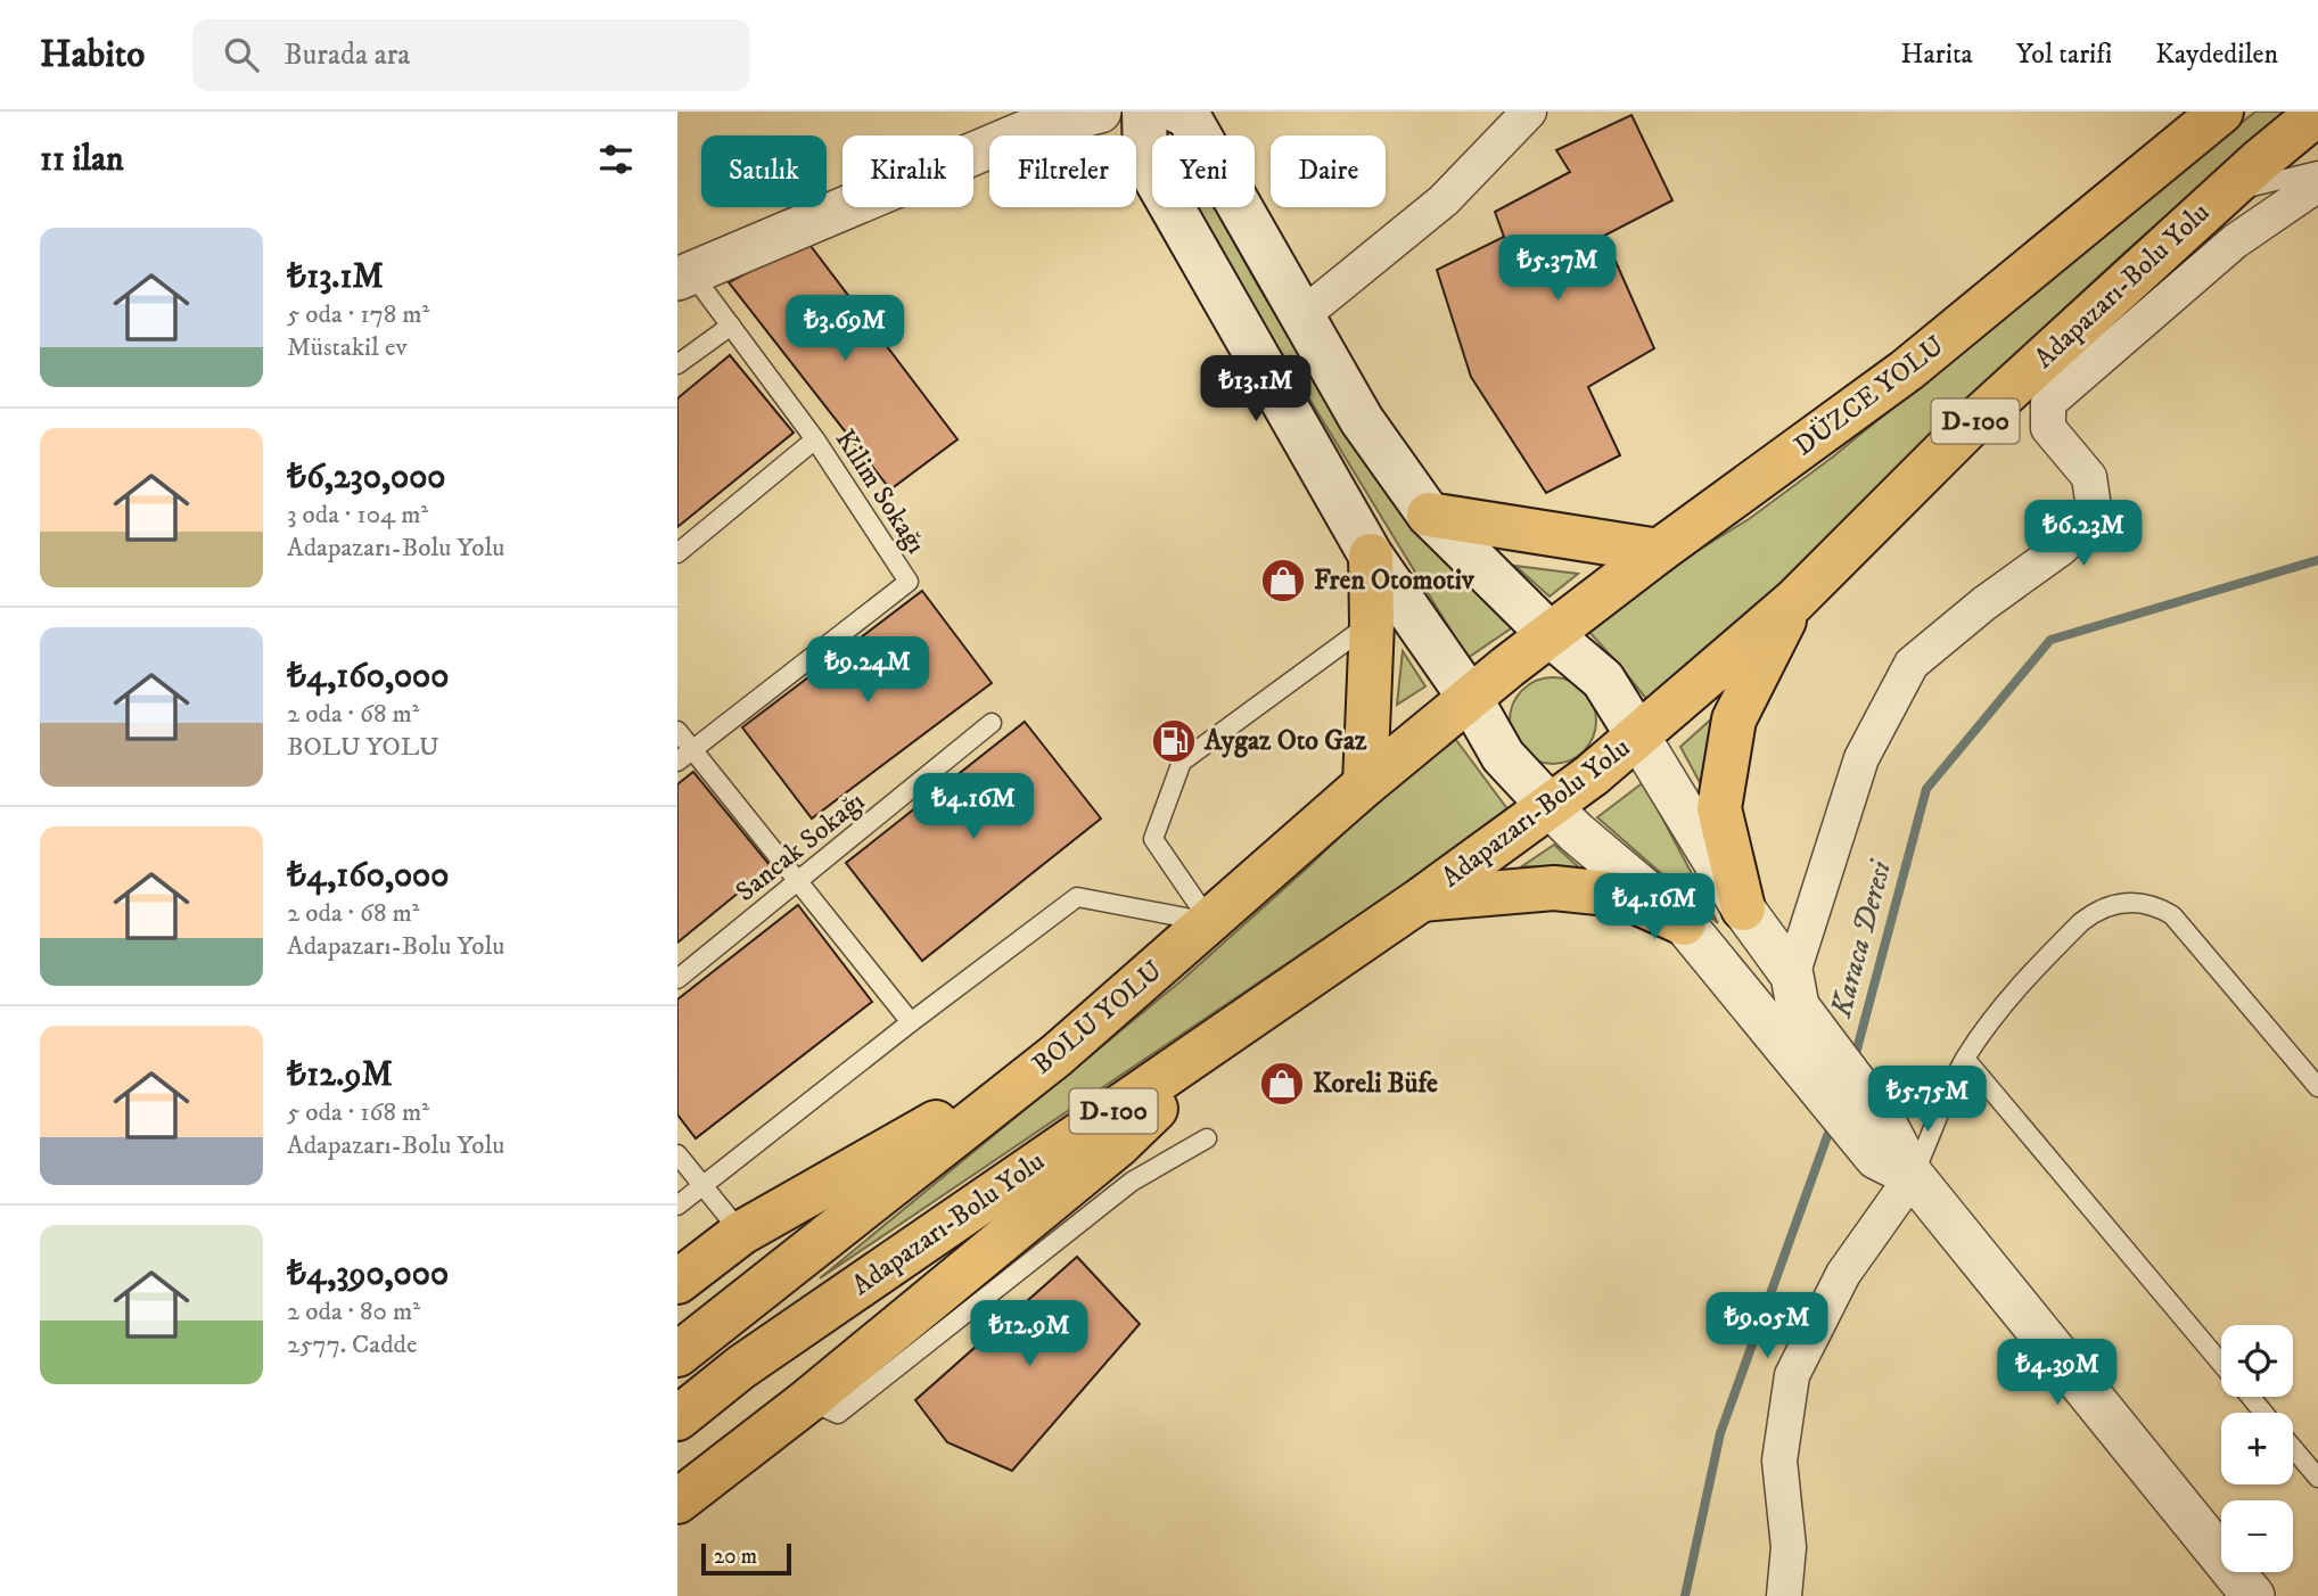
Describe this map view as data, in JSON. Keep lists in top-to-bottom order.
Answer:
{
  "streets": {
    "highway": [
      "Adapazarı-Bolu Yolu",
      "DÜZCE YOLU",
      "D-100",
      "BOLU YOLU"
    ],
    "lane": ["Kilim Sokağı", "Sancak Sokağı"]
  },
  "crossings": [
    ["DÜZCE YOLU", "BOLU YOLU"]
  ],
  "water": ["Karaca Deresi"],
  "places": {
    "shop": ["Fren Otomotiv", "Koreli Büfe"],
    "fuel station": ["Aygaz Oto Gaz"]
  },
  "scale_bar": "20 m",
  "page": {
    "header": "Habito",
    "search": "Burada ara",
    "nav": ["Harita", "Yol tarifi", "Kaydedilen"],
    "heading": "11 ilan",
    "chip": [
      "Satılık",
      "Kiralık",
      "Filtreler",
      "Yeni",
      "Daire"
    ],
    "list": [
      {
        "name": "₺13.1M",
        "note": "5 oda · 178 m² · Müstakil ev"
      },
      {
        "name": "₺6,230,000",
        "note": "3 oda · 104 m² · Adapazarı-Bolu Yolu"
      },
      {
        "name": "₺4,160,000",
        "note": "2 oda · 68 m² · BOLU YOLU"
      },
      {
        "name": "₺4,160,000",
        "note": "2 oda · 68 m² · Adapazarı-Bolu Yolu"
      },
      {
        "name": "₺12.9M",
        "note": "5 oda · 168 m² · Adapazarı-Bolu Yolu"
      },
      {
        "name": "₺4,390,000",
        "note": "2 oda · 80 m² · 2577. Cadde"
      }
    ],
    "price": [
      "₺5.37M",
      "₺3.69M",
      "₺13.1M",
      "₺6.23M",
      "₺9.24M",
      "₺4.16M",
      "₺4.16M",
      "₺5.75M",
      "₺9.05M",
      "₺12.9M",
      "₺4.39M"
    ],
    "map_buttons": ["+", "−"],
    "scale": "20 m"
  }
}
